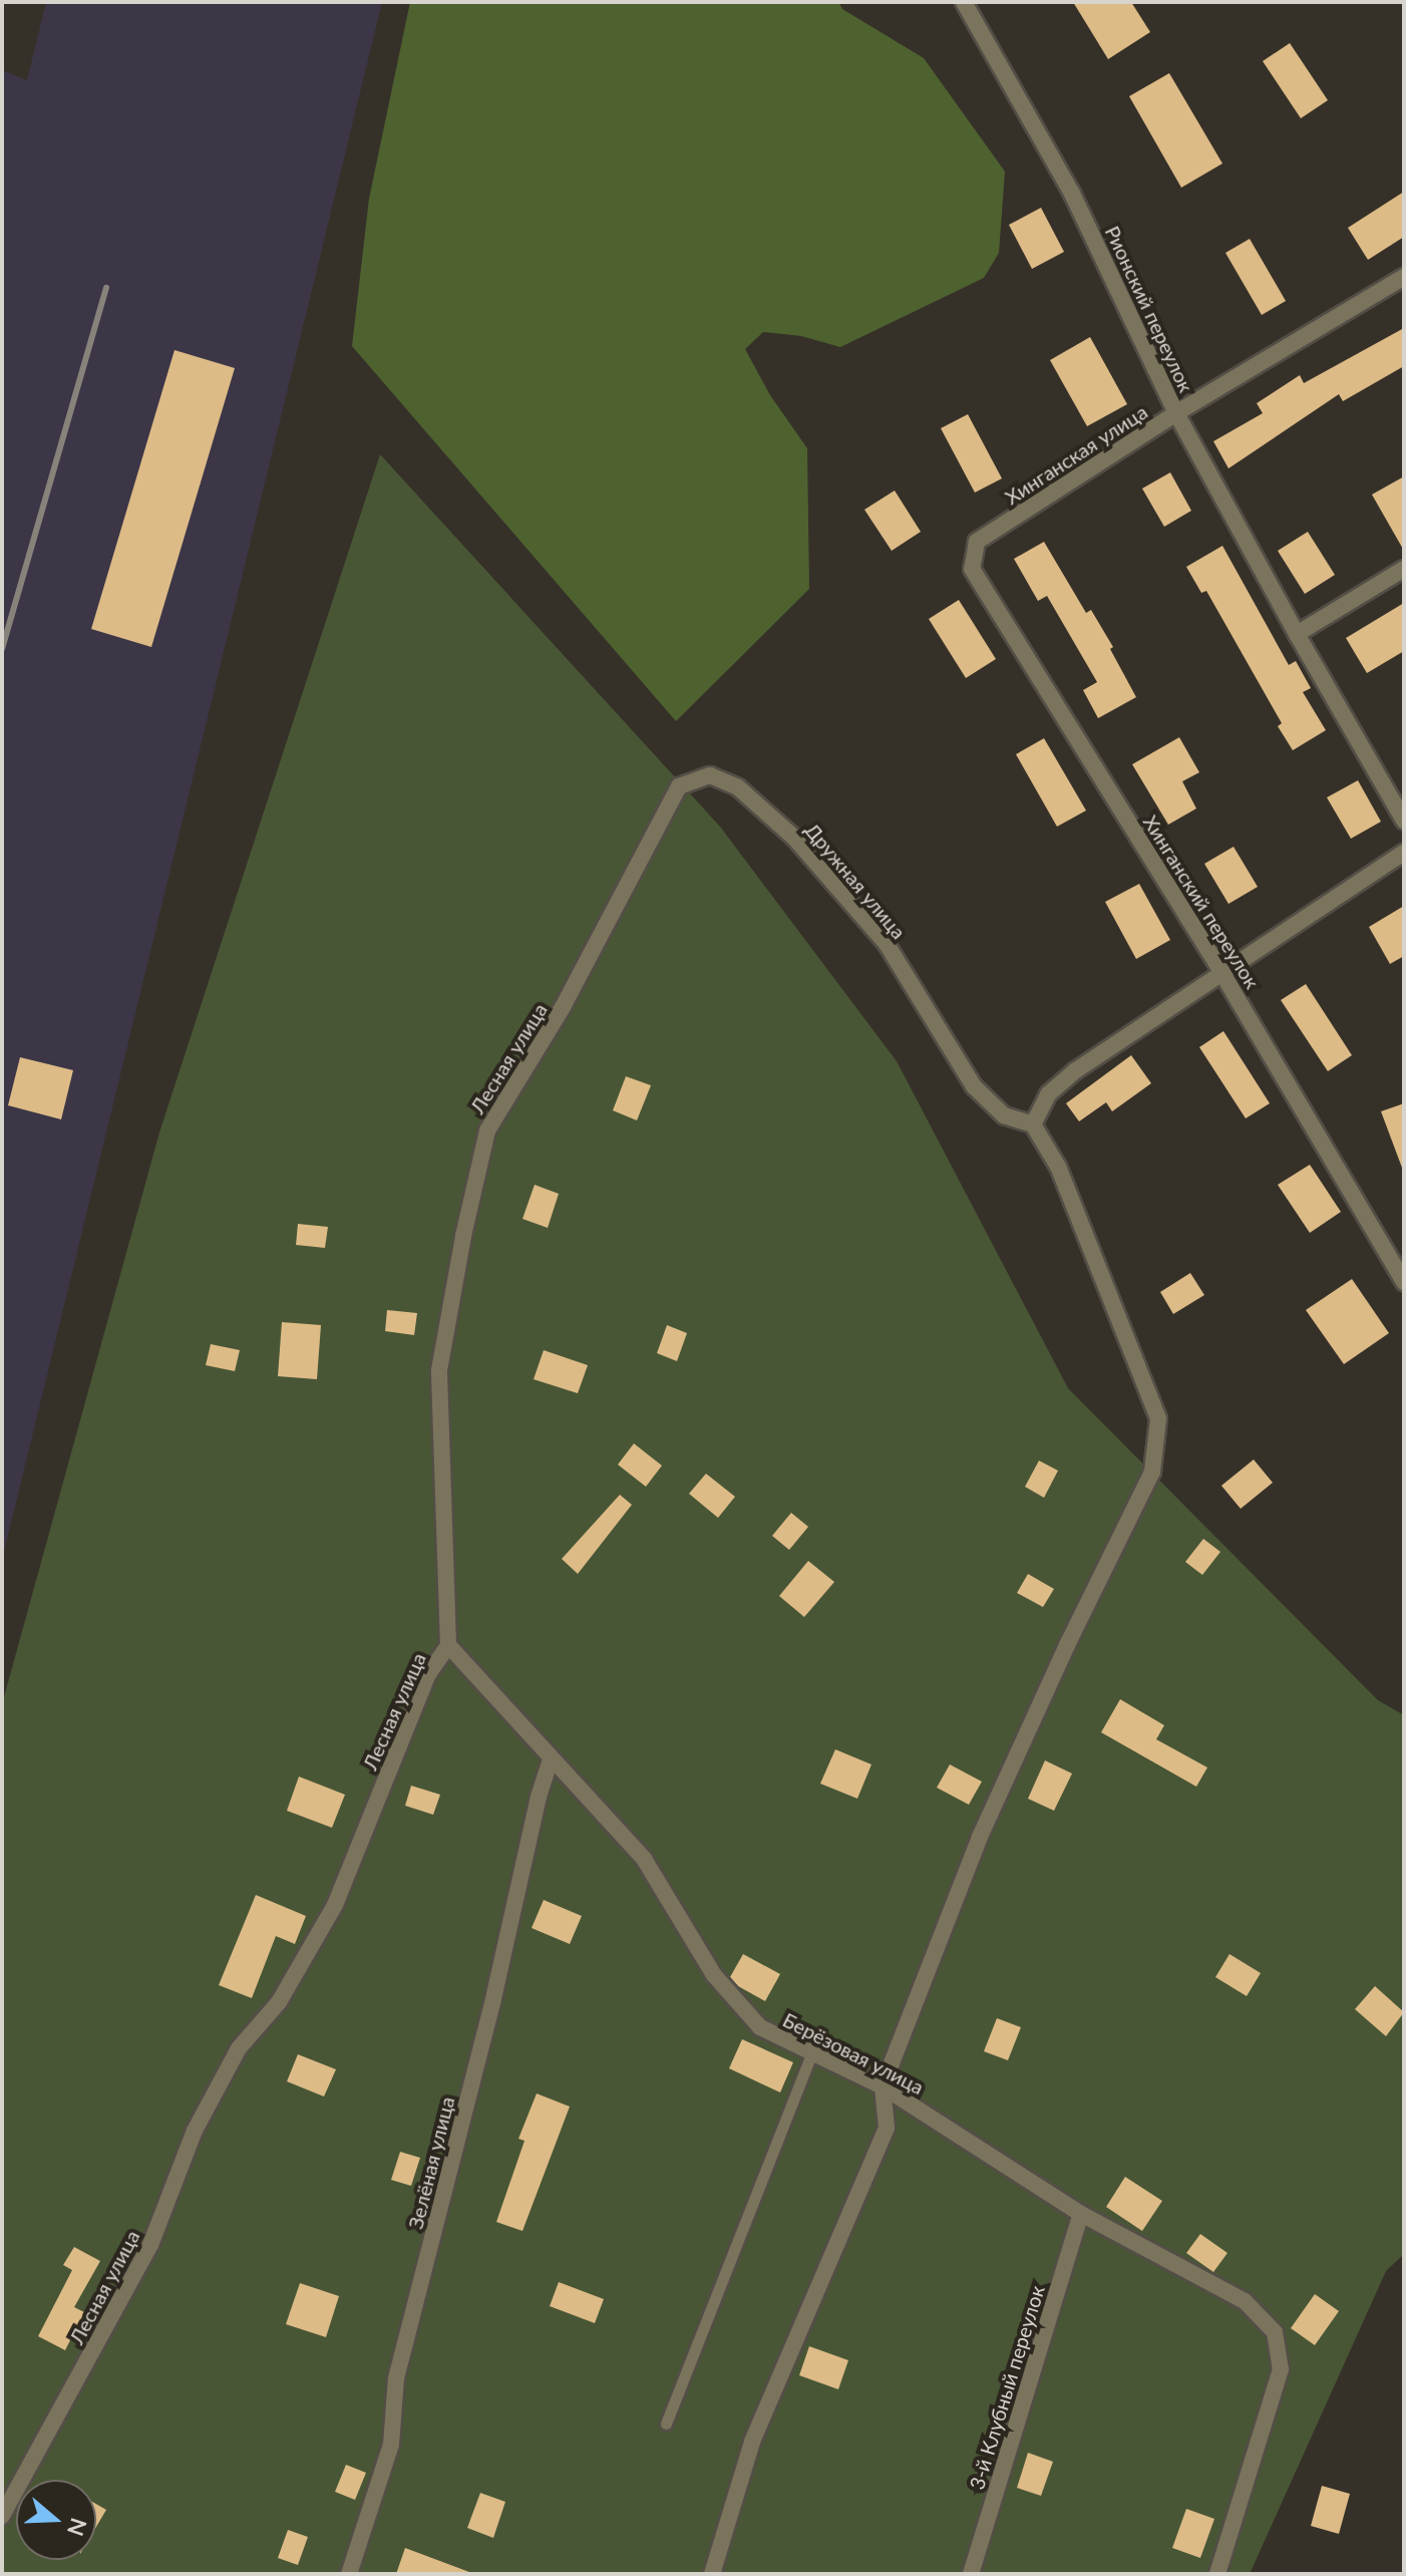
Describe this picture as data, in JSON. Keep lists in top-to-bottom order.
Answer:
{
  "streets": {
    "street": [
      "Рионский переулок",
      "Хинганская улица",
      "Дружная улица",
      "Хинганский переулок",
      "Лесная улица",
      "Берёзовая улица",
      "Зелёная улица",
      "3-й Клубный переулок"
    ]
  },
  "crossings": [
    ["Рионский переулок", "Хинганская улица"],
    ["Хинганская улица", "Хинганский переулок"],
    ["Дружная улица", "Лесная улица"],
    ["Лесная улица", "Берёзовая улица"],
    ["Берёзовая улица", "Зелёная улица"],
    ["Берёзовая улица", "3-й Клубный переулок"]
  ],
  "north": "right"
}
